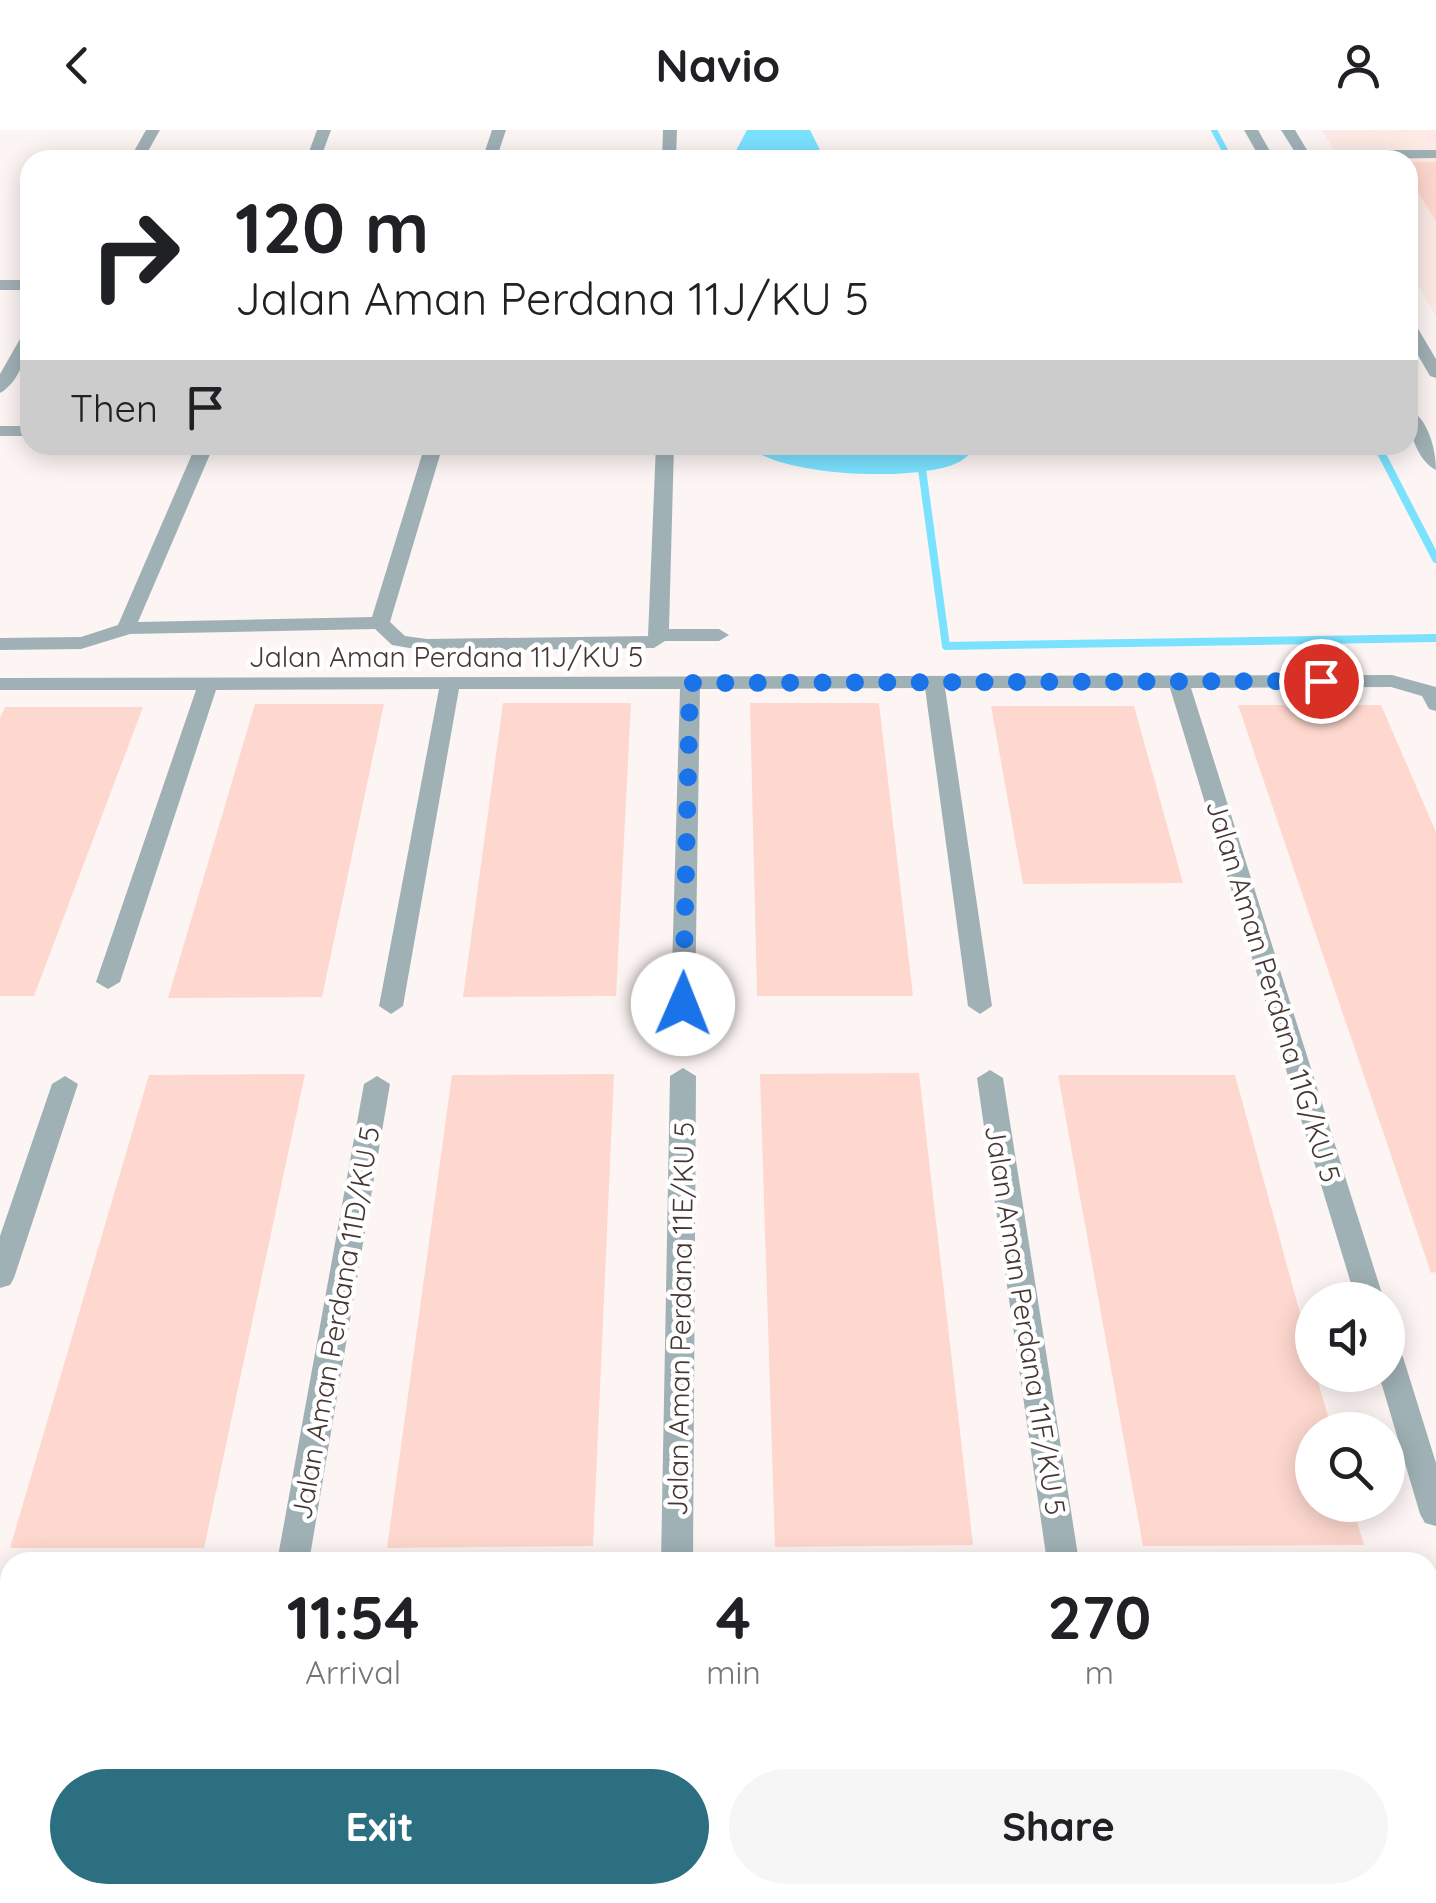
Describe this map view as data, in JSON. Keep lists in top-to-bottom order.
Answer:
{
  "streets": {
    "street": [
      "Jalan Aman Perdana 11J/KU 5",
      "Jalan Aman Perdana 11G/KU 5",
      "Jalan Aman Perdana 11E/KU 5",
      "Jalan Aman Perdana 11F/KU 5",
      "Jalan Aman Perdana 11D/KU 5"
    ]
  },
  "crossings": [
    ["Jalan Aman Perdana 11J/KU 5", "Jalan Aman Perdana 11G/KU 5"]
  ],
  "page": {
    "header": "Navio",
    "turn": ["120 m", "Jalan Aman Perdana 11J/KU 5"],
    "then": "Then",
    "eta": [
      "11:54",
      "Arrival",
      "4",
      "min",
      "270",
      "m"
    ],
    "buttons": ["Exit", "Share"]
  }
}
